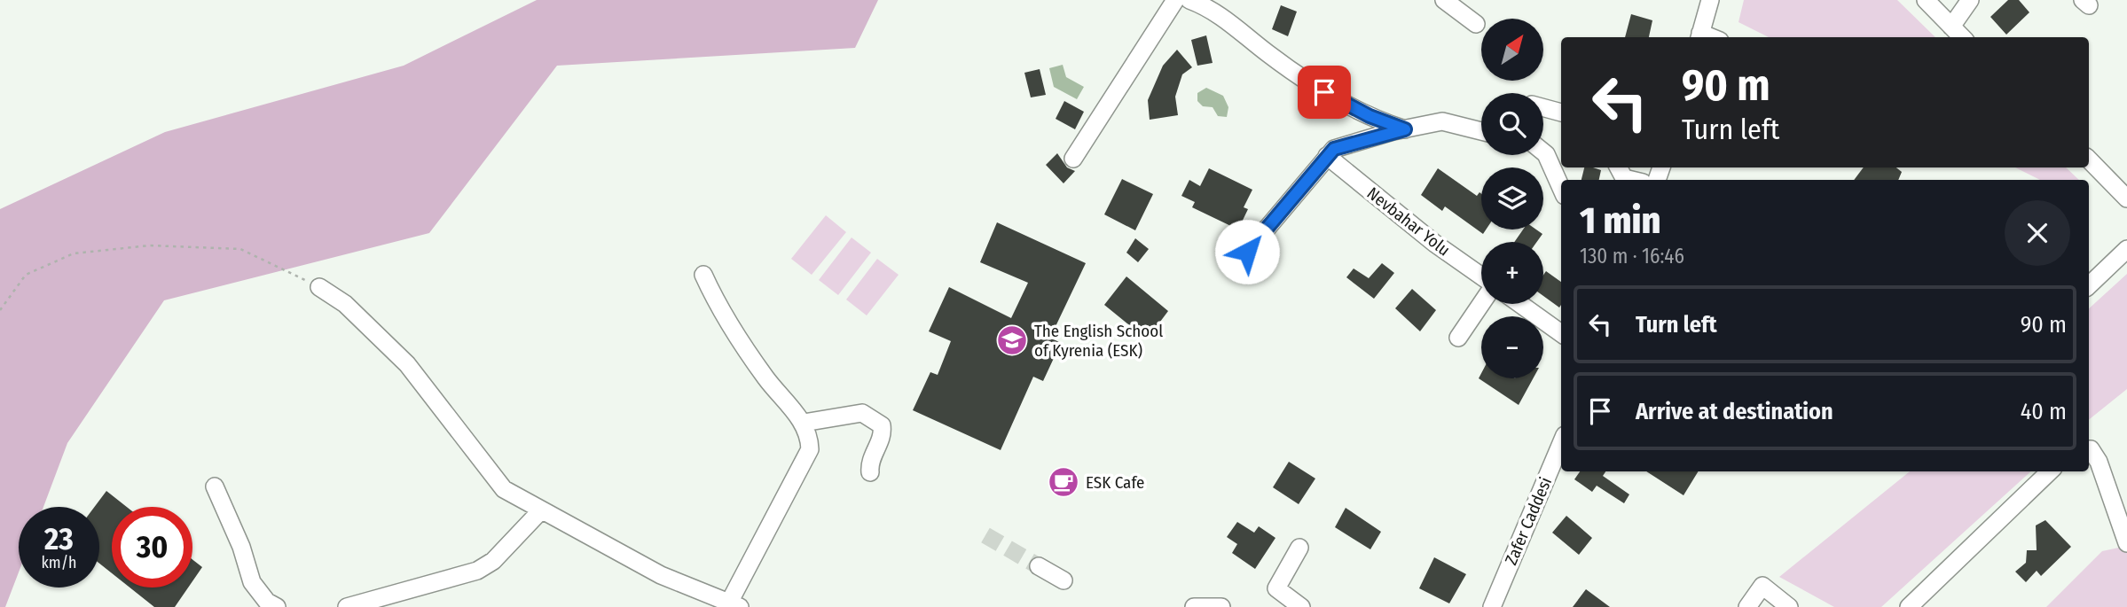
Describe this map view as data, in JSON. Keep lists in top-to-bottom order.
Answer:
{
  "streets": {
    "street": ["Nevbahar Yolu", "Zafer Caddesi"]
  },
  "places": {
    "school or university": ["The English School of Kyrenia (ESK)"],
    "cafe": ["ESK Cafe"]
  },
  "north": "top right",
  "page": {
    "map_buttons": ["+", "−"],
    "turn": ["90 m", "Turn left"],
    "heading": ["1 min", "130 m · 16:46"],
    "list": [
      {
        "name": "Turn left",
        "value": "90 m"
      },
      {
        "name": "Arrive at destination",
        "value": "40 m"
      }
    ],
    "speed": "23 km/h",
    "limit": "30"
  }
}
